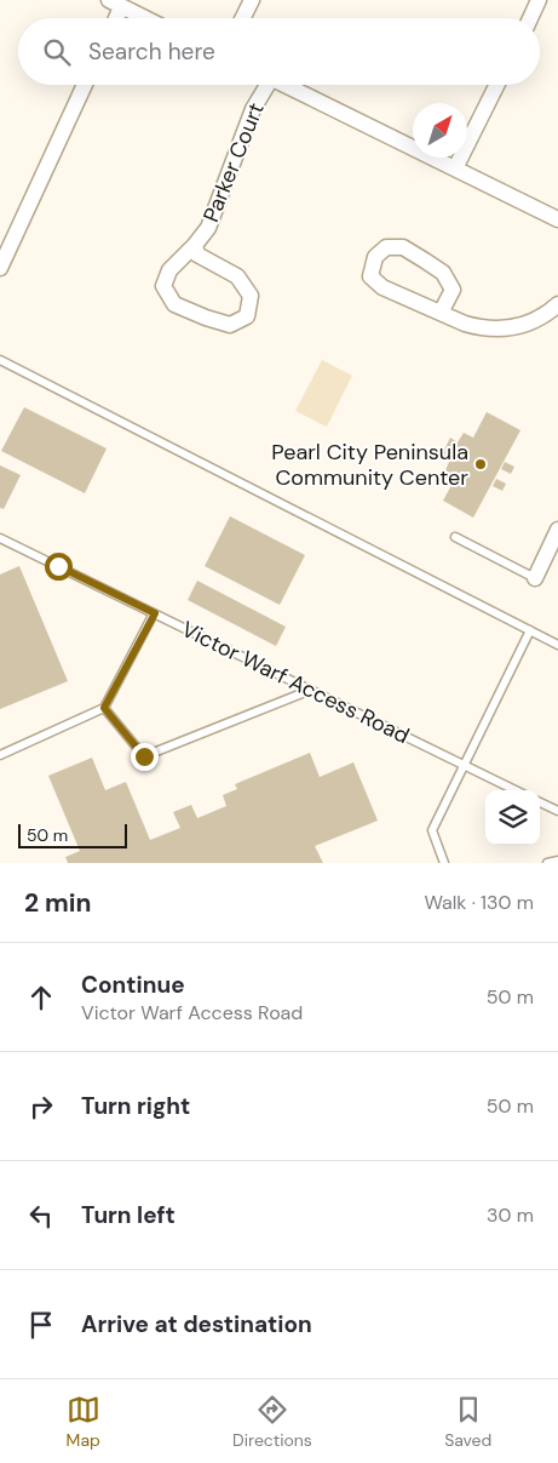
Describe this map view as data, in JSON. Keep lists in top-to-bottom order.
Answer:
{
  "streets": {
    "street": ["Parker Court"],
    "lane": ["Victor Warf Access Road"]
  },
  "places": ["Pearl City Peninsula Community Center"],
  "scale_bar": "50 m",
  "north": "top right",
  "page": {
    "search": "Search here",
    "scale": "50 m",
    "heading": ["2 min", "Walk · 130 m"],
    "list": [
      ["Continue", "Victor Warf Access Road", "50 m"],
      ["Turn right", "50 m"],
      ["Turn left", "30 m"],
      "Arrive at destination"
    ],
    "nav": ["Map", "Directions", "Saved"]
  }
}
